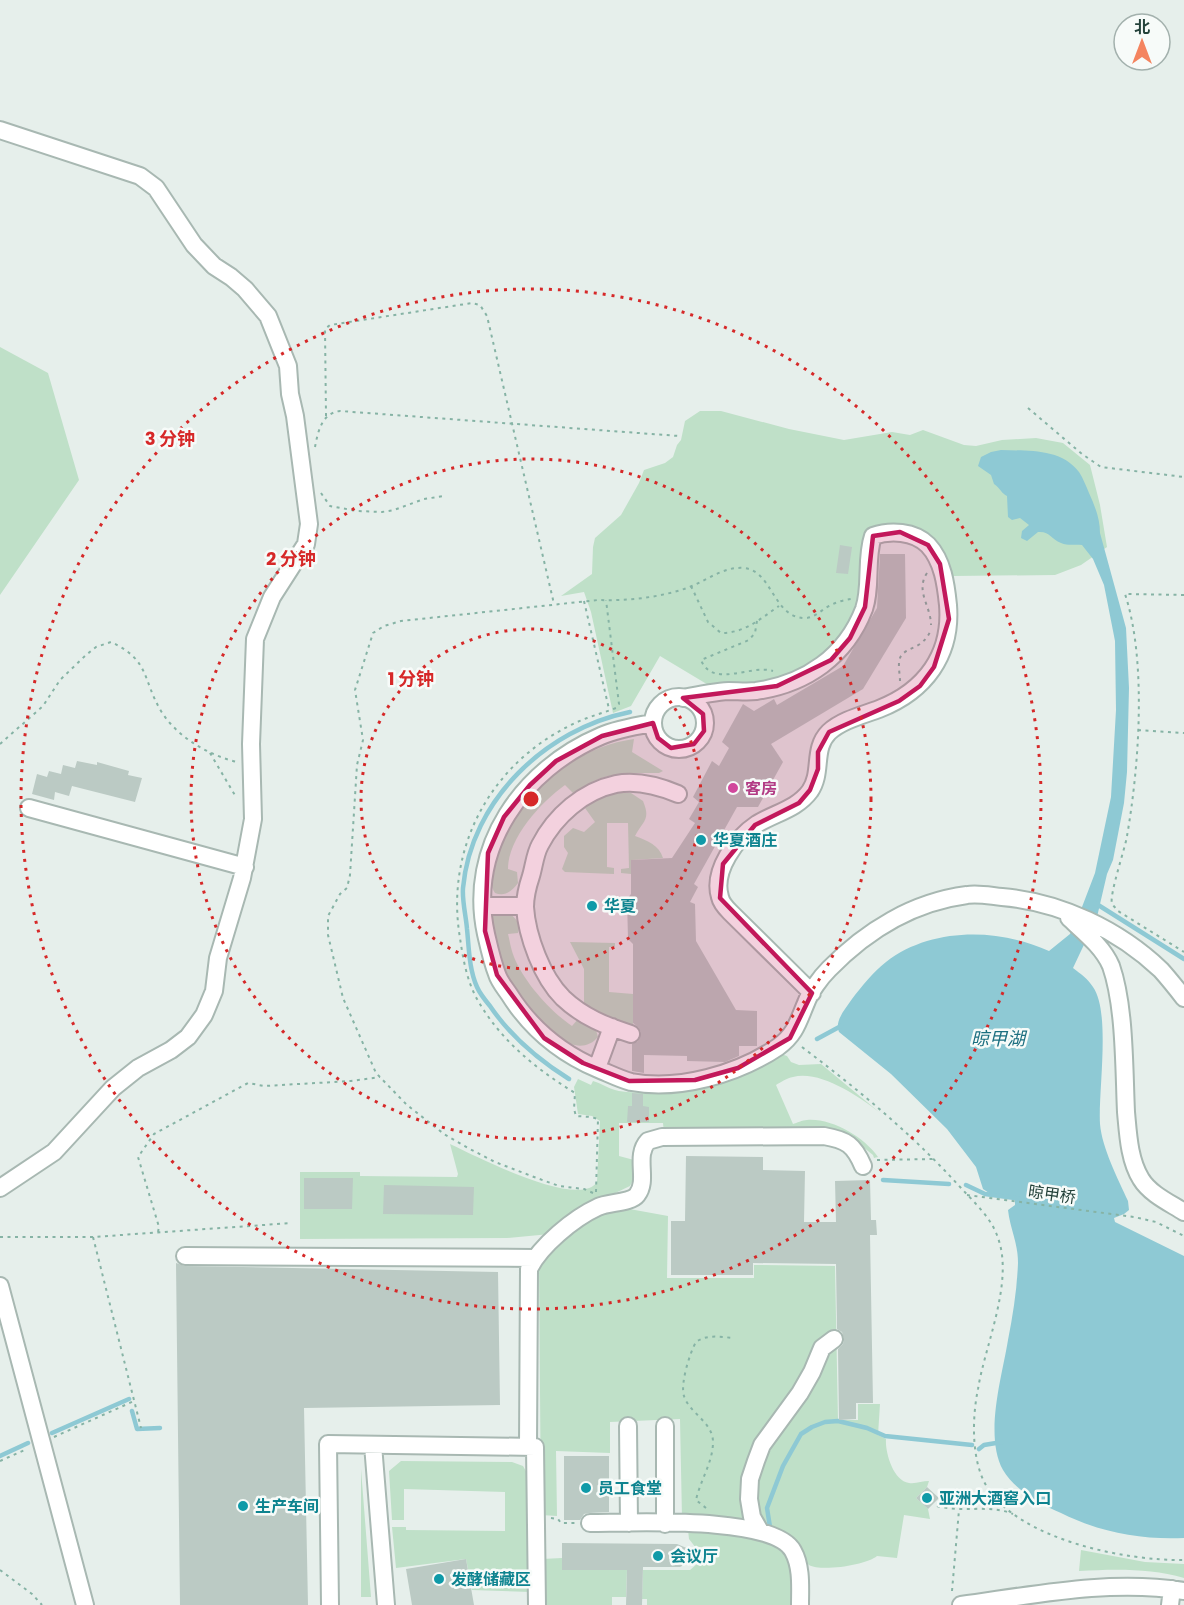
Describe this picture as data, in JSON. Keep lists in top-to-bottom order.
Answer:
{
  "streets": {
    "path": ["晾甲桥"]
  },
  "water": ["晾甲湖"],
  "places": [
    "客房",
    "华夏酒庄",
    "华夏",
    "员工食堂",
    "亚洲大酒窖入口",
    "生产车间",
    "会议厅",
    "发酵储藏区"
  ],
  "north": "top",
  "rings": ["3 分钟", "2 分钟", "1 分钟"]
}
